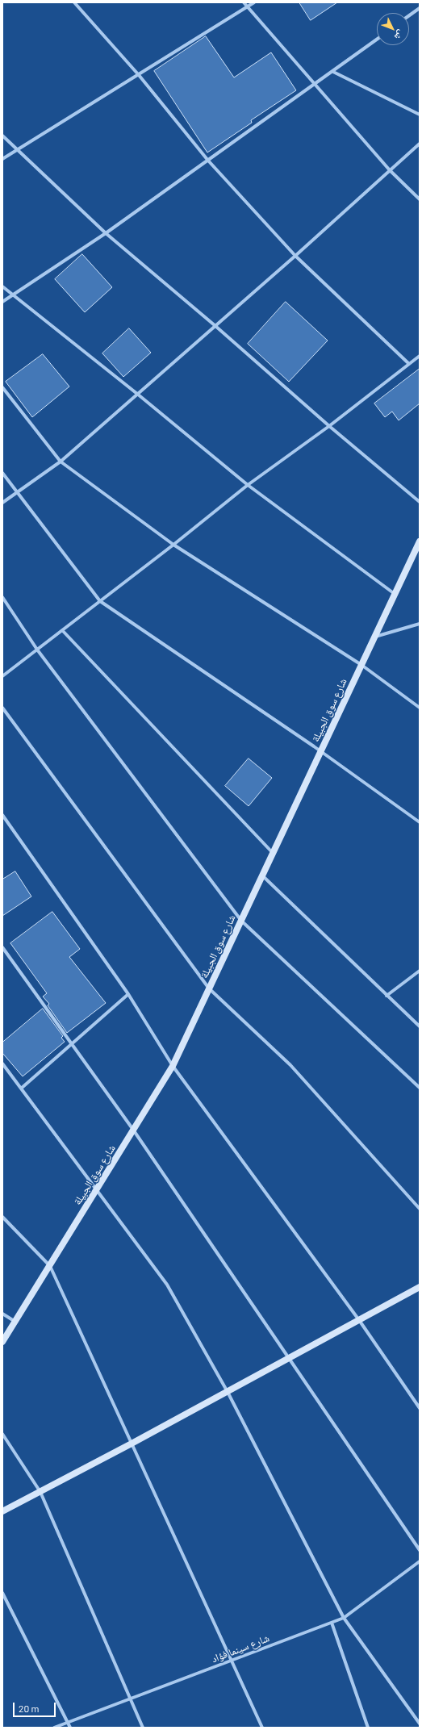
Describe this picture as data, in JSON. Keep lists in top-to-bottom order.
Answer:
{
  "streets": {
    "street": ["شارع سوق الجبيلة", "شارع سينما فؤاد"]
  },
  "scale_bar": "20 m",
  "north": "bottom right"
}
